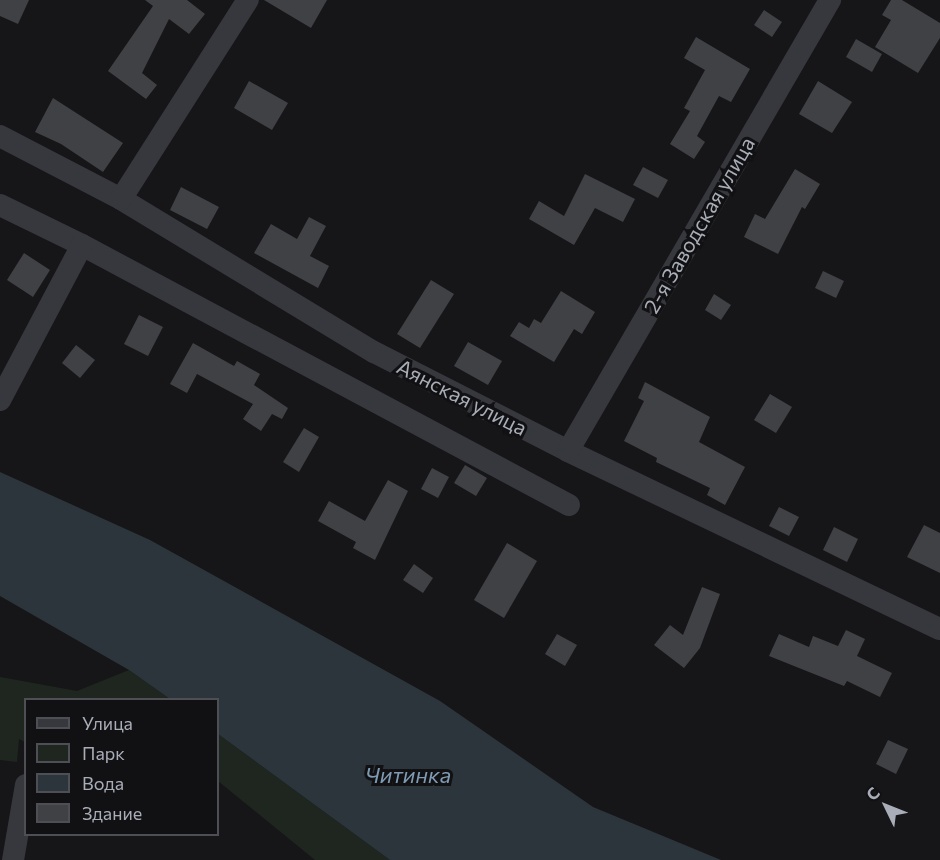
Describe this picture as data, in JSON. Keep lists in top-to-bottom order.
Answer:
{
  "streets": {
    "street": ["2-я Заводская улица", "Аянская улица"]
  },
  "crossings": [
    ["2-я Заводская улица", "Аянская улица"]
  ],
  "water": ["Читинка"],
  "legend": [
    "Улица",
    "Парк",
    "Вода",
    "Здание"
  ],
  "north": "top left"
}
